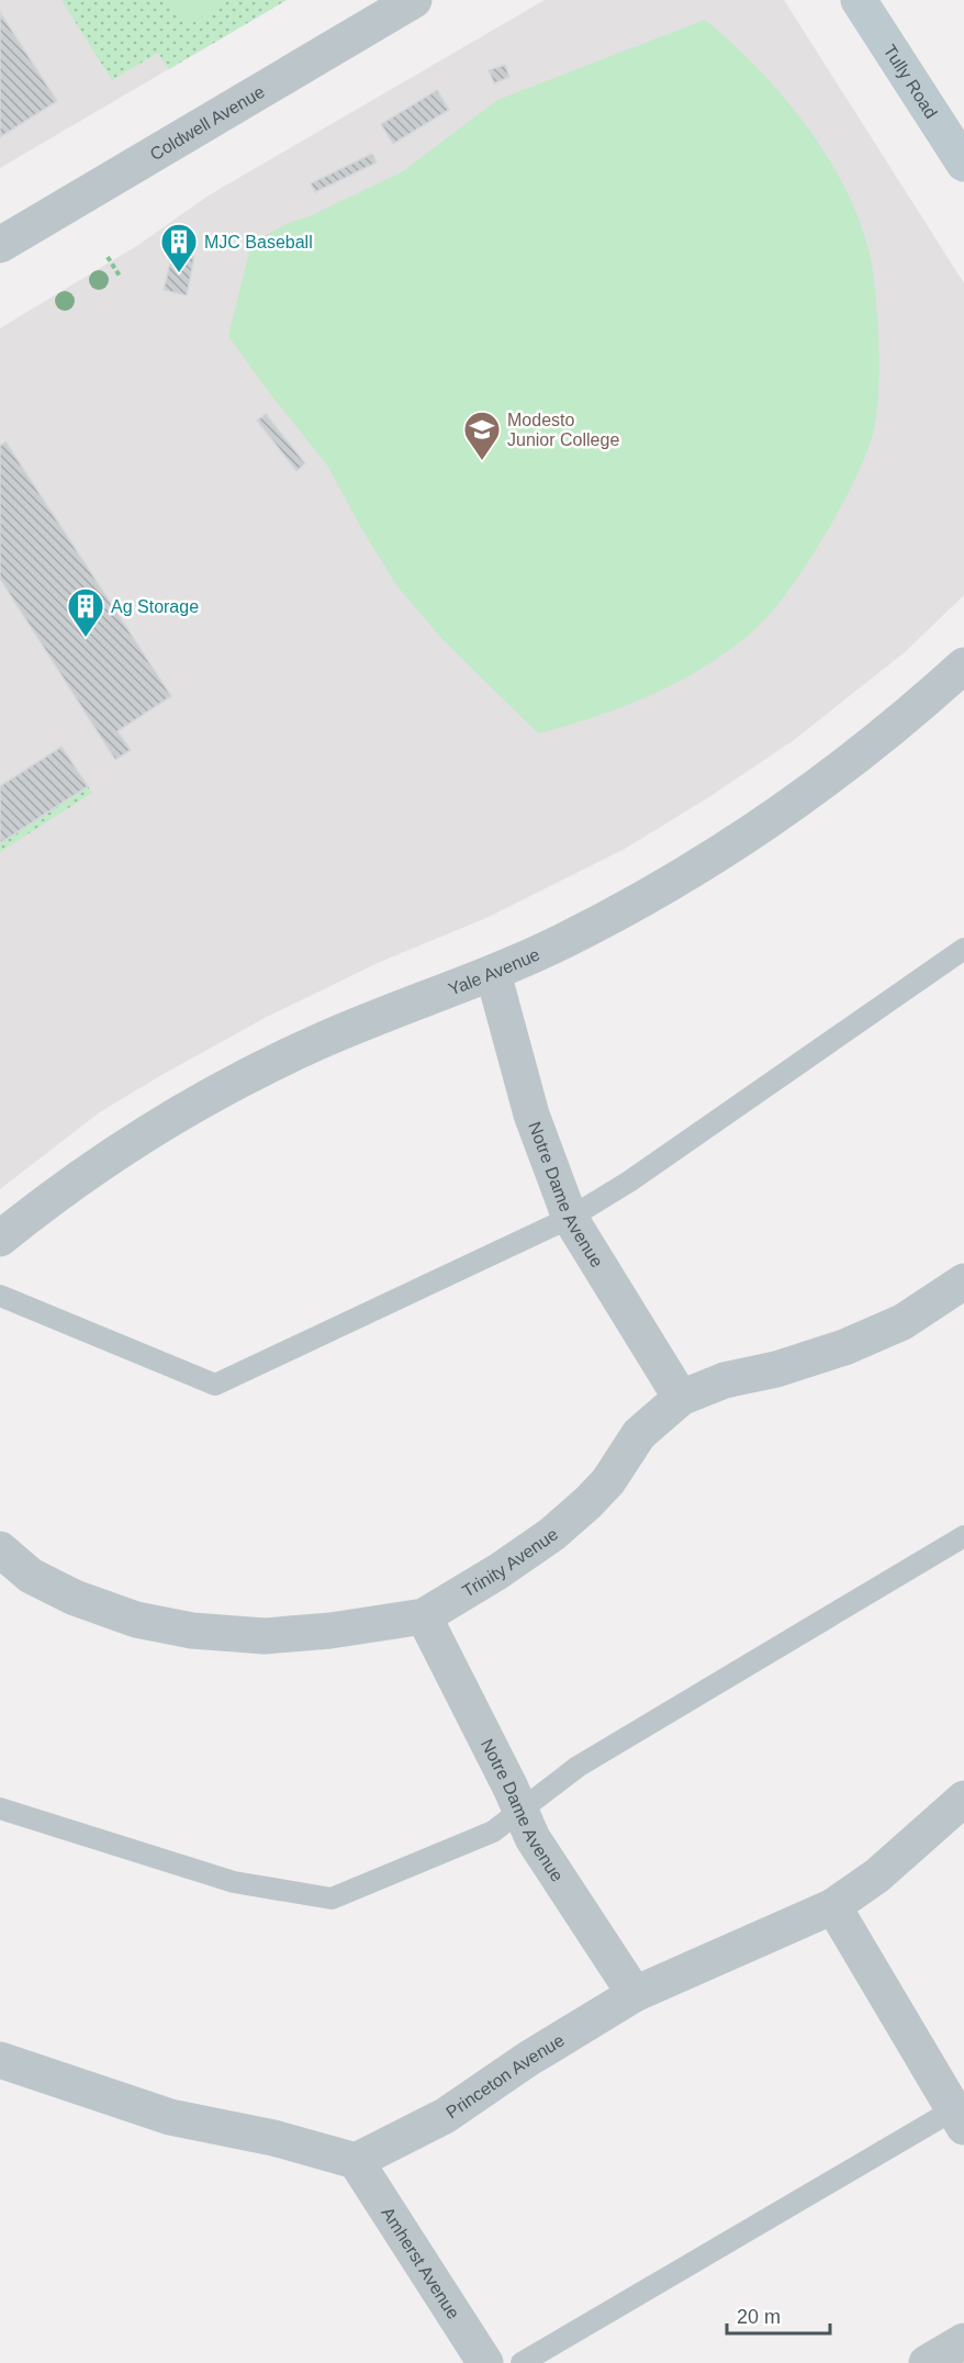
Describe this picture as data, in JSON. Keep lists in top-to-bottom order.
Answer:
{
  "streets": {
    "main road": ["Tully Road"],
    "street": [
      "Coldwell Avenue",
      "Yale Avenue",
      "Notre Dame Avenue",
      "Trinity Avenue",
      "Princeton Avenue",
      "Amherst Avenue"
    ]
  },
  "crossings": [
    ["Yale Avenue", "Notre Dame Avenue"],
    ["Notre Dame Avenue", "Trinity Avenue"],
    ["Notre Dame Avenue", "Princeton Avenue"],
    ["Princeton Avenue", "Amherst Avenue"]
  ],
  "places": {
    "building": ["MJC Baseball", "Ag Storage"],
    "school or university": ["Modesto Junior College"]
  },
  "scale_bar": "20 m"
}
